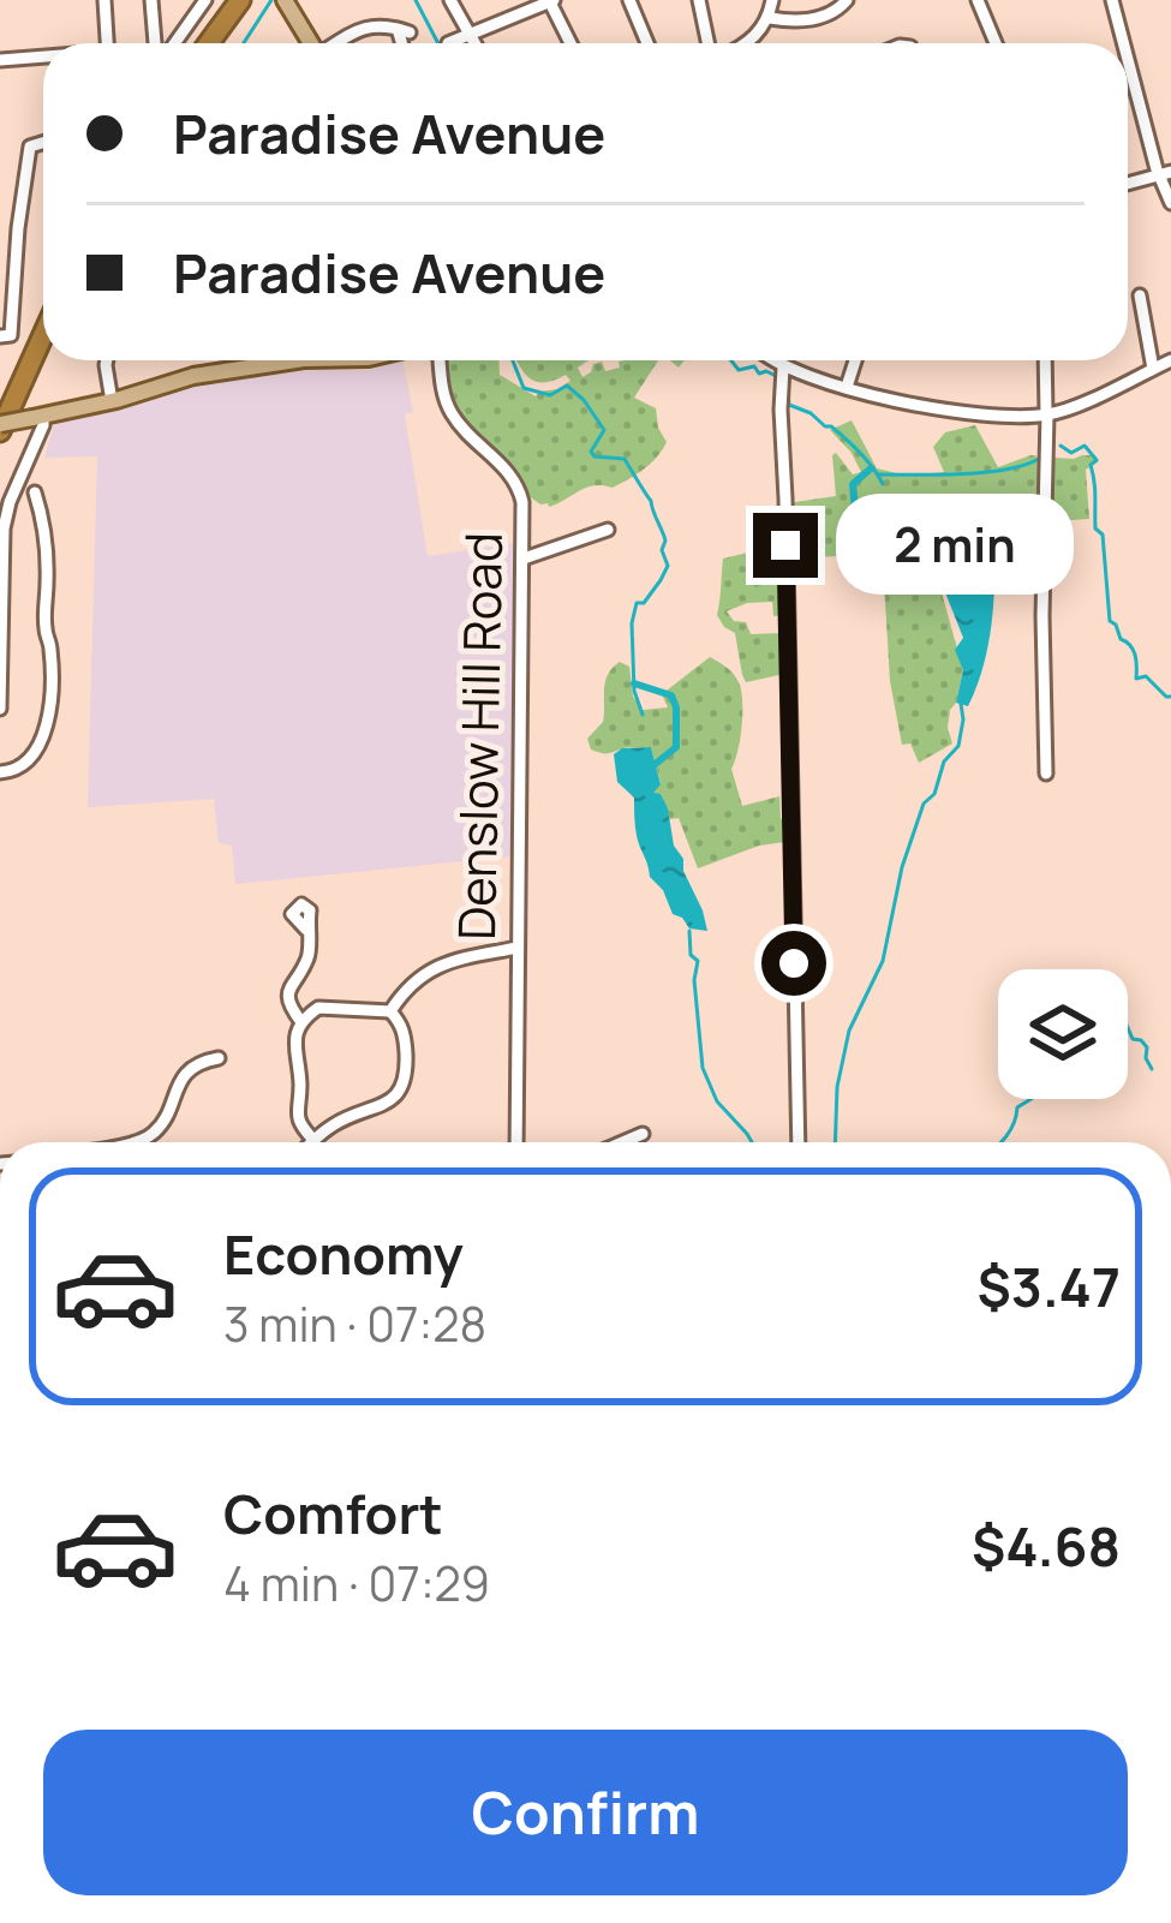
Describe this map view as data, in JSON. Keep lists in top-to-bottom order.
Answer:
{
  "streets": {
    "street": ["Denslow Hill Road"]
  },
  "page": {
    "banner": ["Paradise Avenue", "Paradise Avenue"],
    "bubble": "2 min",
    "list": [
      {
        "name": "Economy",
        "note": "3 min · 07:28",
        "value": "$3.47"
      },
      {
        "name": "Comfort",
        "note": "4 min · 07:29",
        "value": "$4.68"
      }
    ],
    "buttons": "Confirm"
  }
}
